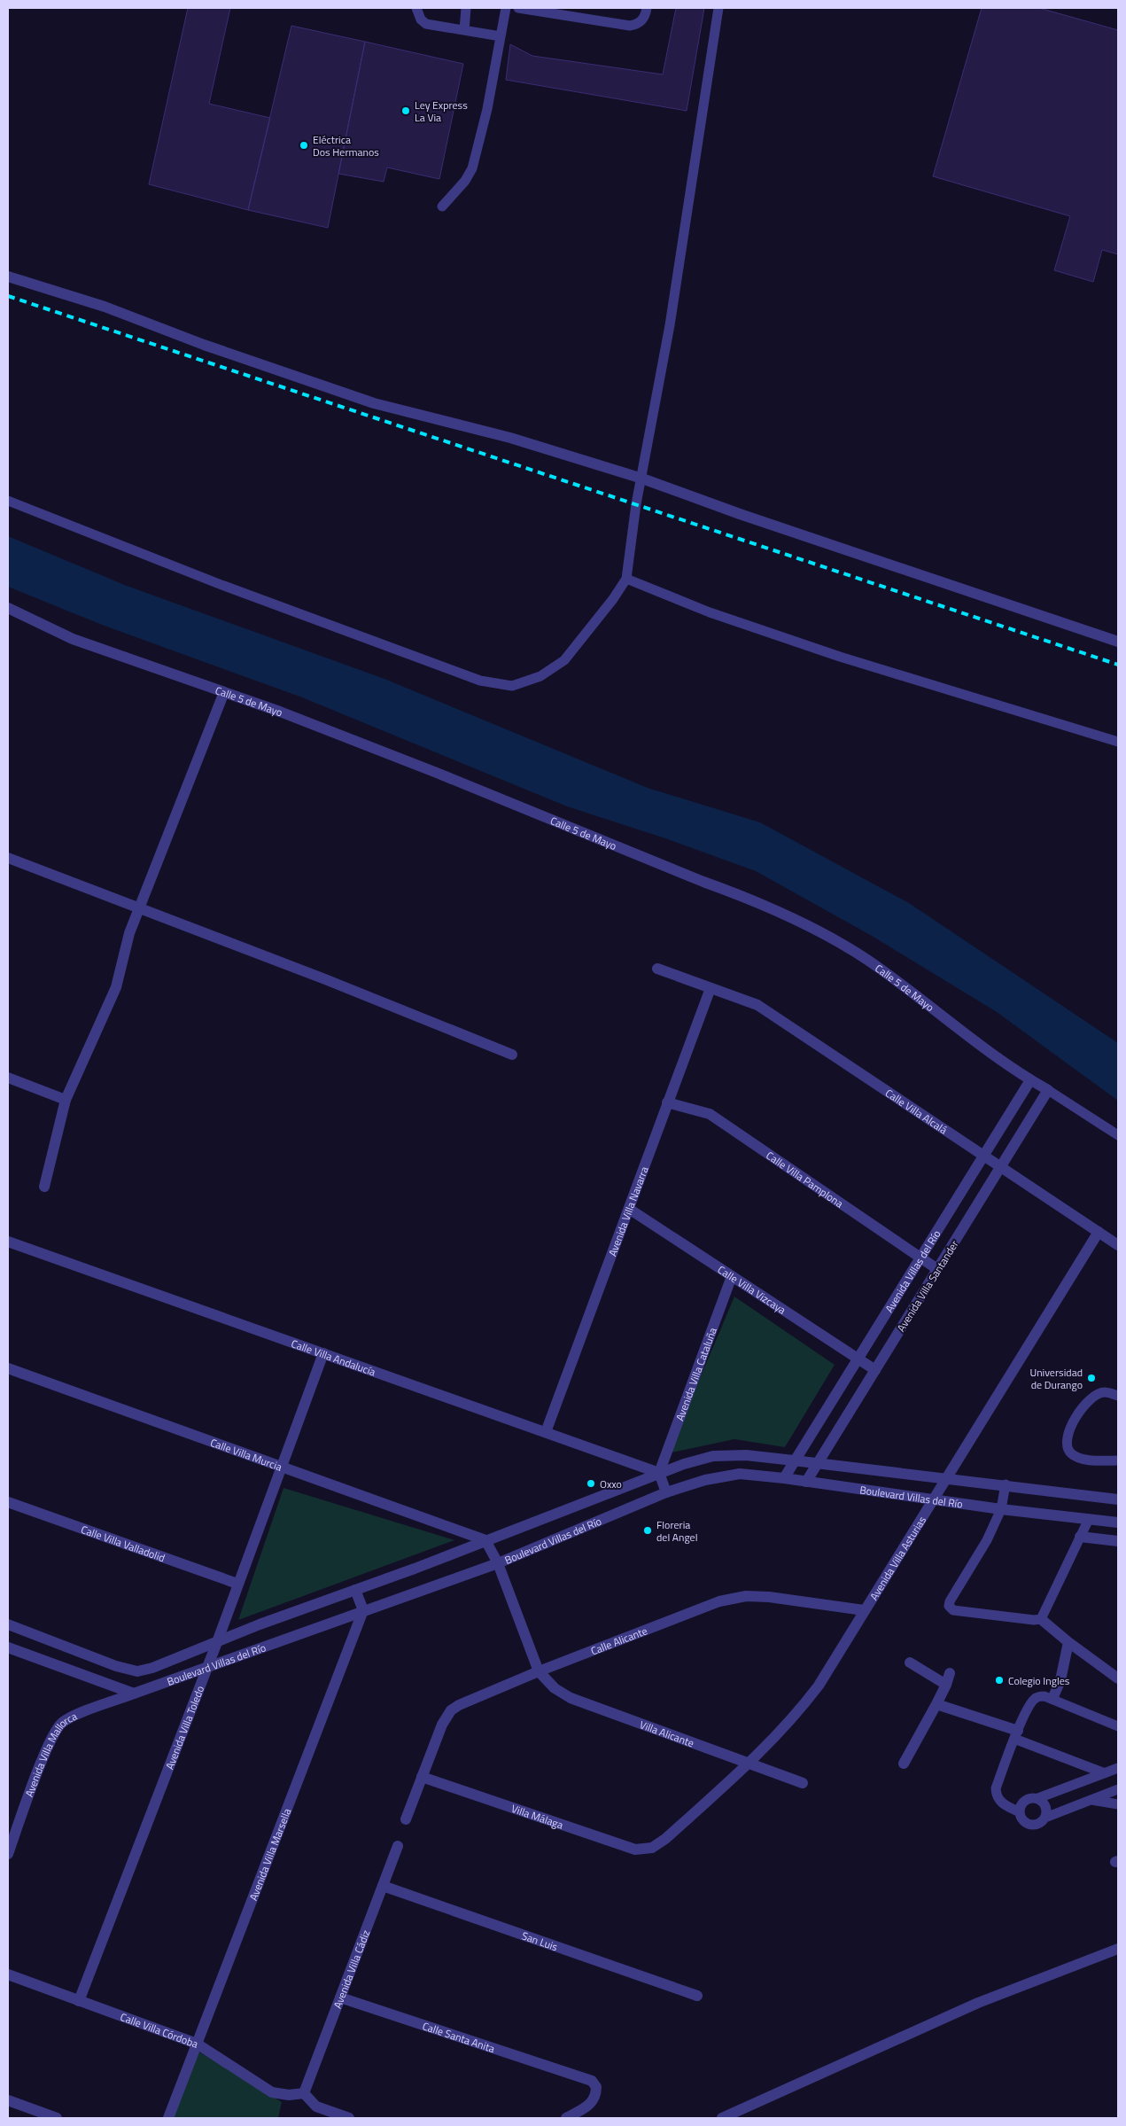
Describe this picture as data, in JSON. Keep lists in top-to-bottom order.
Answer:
{
  "streets": {
    "street": [
      "Calle 5 de Mayo",
      "Calle Villa Alcalá",
      "Calle Villa Pamplona",
      "Avenida Villa Navarra",
      "Avenida Villas del Río",
      "Avenida Villa Santander",
      "Calle Villa Vizcaya",
      "Calle Villa Andalucía",
      "Avenida Villa Cataluña",
      "Calle Villa Murcia",
      "Boulevard Villas del Río",
      "Calle Villa Valladolid",
      "Avenida Villa Asturias",
      "Calle Alicante",
      "Avenida Villa Toledo",
      "Villa Alicante",
      "Avenida Villa Mallorca",
      "Villa Málaga",
      "Avenida Villa Marsella",
      "San Luis",
      "Avenida Villa Cádiz",
      "Calle Villa Córdoba",
      "Calle Santa Anita"
    ]
  },
  "crossings": [
    ["Calle 5 de Mayo", "Avenida Villas del Río"],
    ["Calle 5 de Mayo", "Avenida Villa Santander"],
    ["Calle Villa Alcalá", "Avenida Villa Navarra"],
    ["Calle Villa Alcalá", "Avenida Villas del Río"],
    ["Calle Villa Alcalá", "Avenida Villa Santander"],
    ["Calle Villa Alcalá", "Avenida Villa Asturias"],
    ["Calle Villa Pamplona", "Avenida Villa Navarra"],
    ["Calle Villa Pamplona", "Avenida Villas del Río"],
    ["Calle Villa Pamplona", "Avenida Villa Santander"],
    ["Avenida Villa Navarra", "Calle Villa Vizcaya"],
    ["Avenida Villa Navarra", "Calle Villa Andalucía"],
    ["Avenida Villas del Río", "Calle Villa Vizcaya"],
    ["Avenida Villas del Río", "Boulevard Villas del Río"],
    ["Avenida Villa Santander", "Calle Villa Vizcaya"],
    ["Avenida Villa Santander", "Boulevard Villas del Río"],
    ["Calle Villa Vizcaya", "Avenida Villa Cataluña"],
    ["Calle Villa Andalucía", "Avenida Villa Cataluña"],
    ["Calle Villa Andalucía", "Boulevard Villas del Río"],
    ["Calle Villa Andalucía", "Avenida Villa Toledo"],
    ["Avenida Villa Cataluña", "Boulevard Villas del Río"],
    ["Calle Villa Murcia", "Boulevard Villas del Río"],
    ["Calle Villa Murcia", "Avenida Villa Toledo"],
    ["Boulevard Villas del Río", "Avenida Villa Asturias"],
    ["Boulevard Villas del Río", "Avenida Villa Toledo"],
    ["Boulevard Villas del Río", "Avenida Villa Mallorca"],
    ["Boulevard Villas del Río", "Avenida Villa Marsella"],
    ["Calle Villa Valladolid", "Avenida Villa Toledo"],
    ["Avenida Villa Asturias", "Calle Alicante"],
    ["Avenida Villa Asturias", "Villa Alicante"],
    ["Avenida Villa Asturias", "Villa Málaga"],
    ["Calle Alicante", "Villa Alicante"],
    ["Calle Alicante", "Villa Málaga"],
    ["Avenida Villa Toledo", "Calle Villa Córdoba"],
    ["Avenida Villa Marsella", "Calle Villa Córdoba"],
    ["San Luis", "Avenida Villa Cádiz"],
    ["Avenida Villa Cádiz", "Calle Villa Córdoba"],
    ["Avenida Villa Cádiz", "Calle Santa Anita"]
  ],
  "places": [
    "Ley Express La Via",
    "Eléctrica Dos Hermanos",
    "Universidad de Durango",
    "Oxxo",
    "Floreria del Angel",
    "Colegio Ingles"
  ]
}
